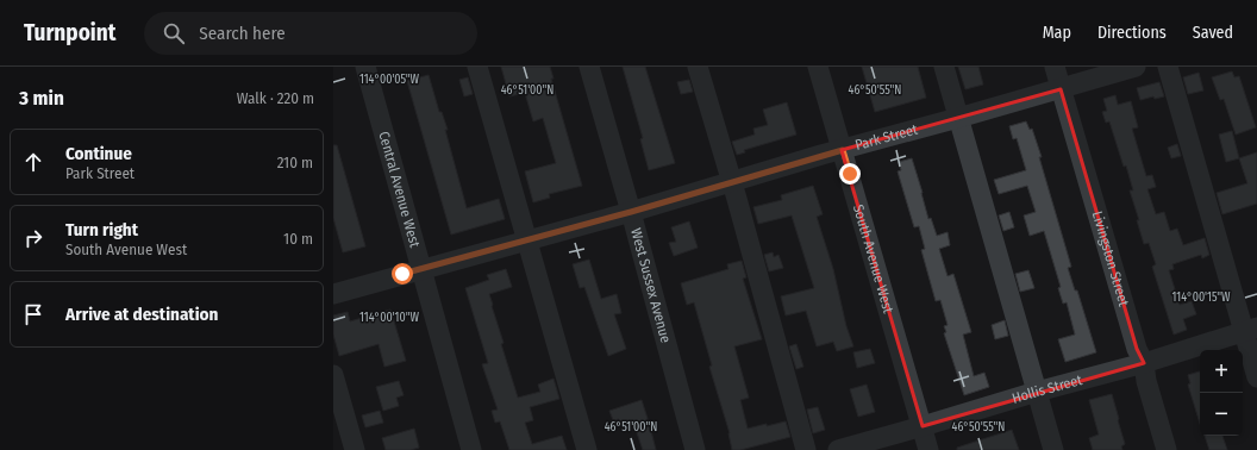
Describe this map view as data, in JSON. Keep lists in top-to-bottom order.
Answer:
{
  "streets": {
    "street": [
      "Park Street",
      "Central Avenue West",
      "South Avenue West",
      "Livingston Street",
      "West Sussex Avenue",
      "Hollis Street"
    ]
  },
  "crossings": [
    ["Park Street", "Central Avenue West"],
    ["Park Street", "South Avenue West"],
    ["Park Street", "Livingston Street"],
    ["Park Street", "West Sussex Avenue"],
    ["South Avenue West", "Hollis Street"],
    ["Livingston Street", "Hollis Street"]
  ],
  "page": {
    "header": "Turnpoint",
    "search": "Search here",
    "nav": ["Map", "Directions", "Saved"],
    "heading": ["3 min", "Walk · 220 m"],
    "list": [
      ["Continue", "Park Street", "210 m"],
      ["Turn right", "South Avenue West", "10 m"],
      "Arrive at destination"
    ],
    "map_buttons": ["+", "−"]
  },
  "coordinates": [
    "114°00'05\"W",
    "46°51'00\"N",
    "46°50'55\"N",
    "114°00'15\"W",
    "114°00'10\"W"
  ]
}
